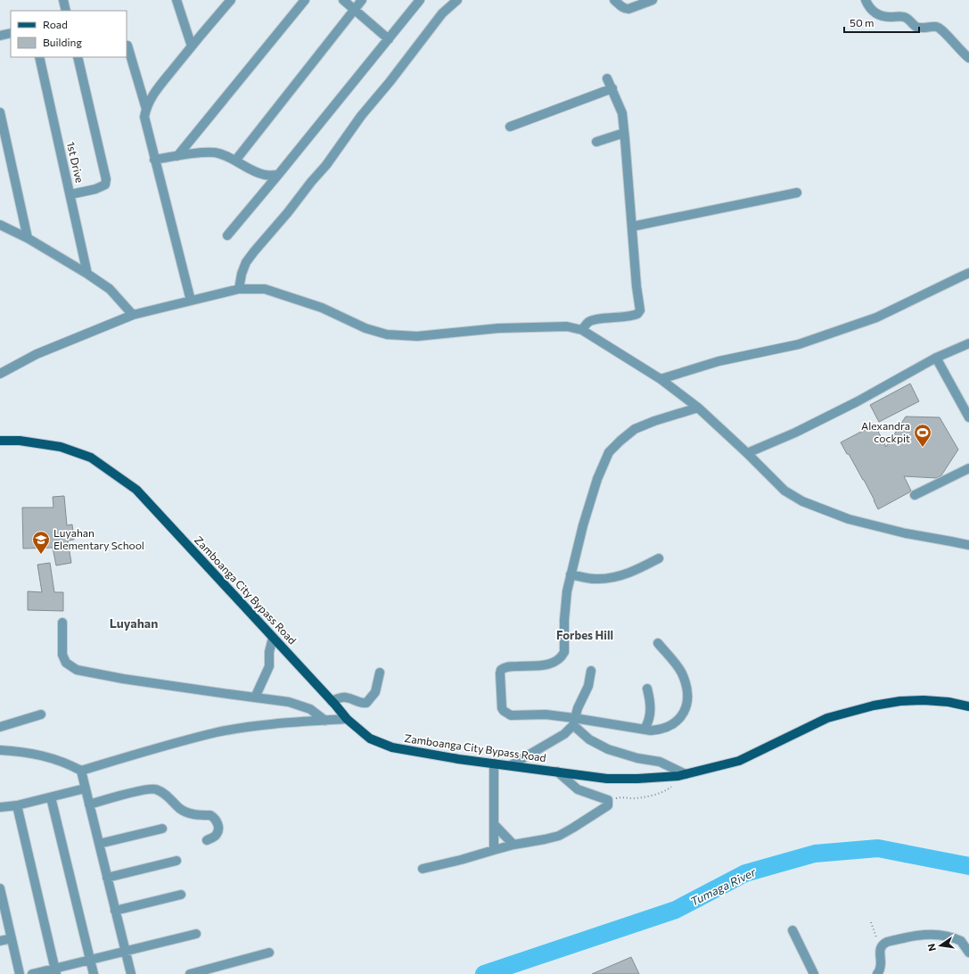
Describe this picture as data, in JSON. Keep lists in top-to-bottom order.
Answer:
{
  "streets": {
    "main road": ["Zamboanga City Bypass Road"],
    "street": ["1st Drive"]
  },
  "districts": ["Luyahan", "Forbes Hill"],
  "water": ["Tumaga River"],
  "places": {
    "sports": ["Alexandra cockpit"],
    "school or university": ["Luyahan Elementary School"]
  },
  "legend": ["Road", "Building"],
  "scale_bar": "50 m",
  "north": "left"
}
